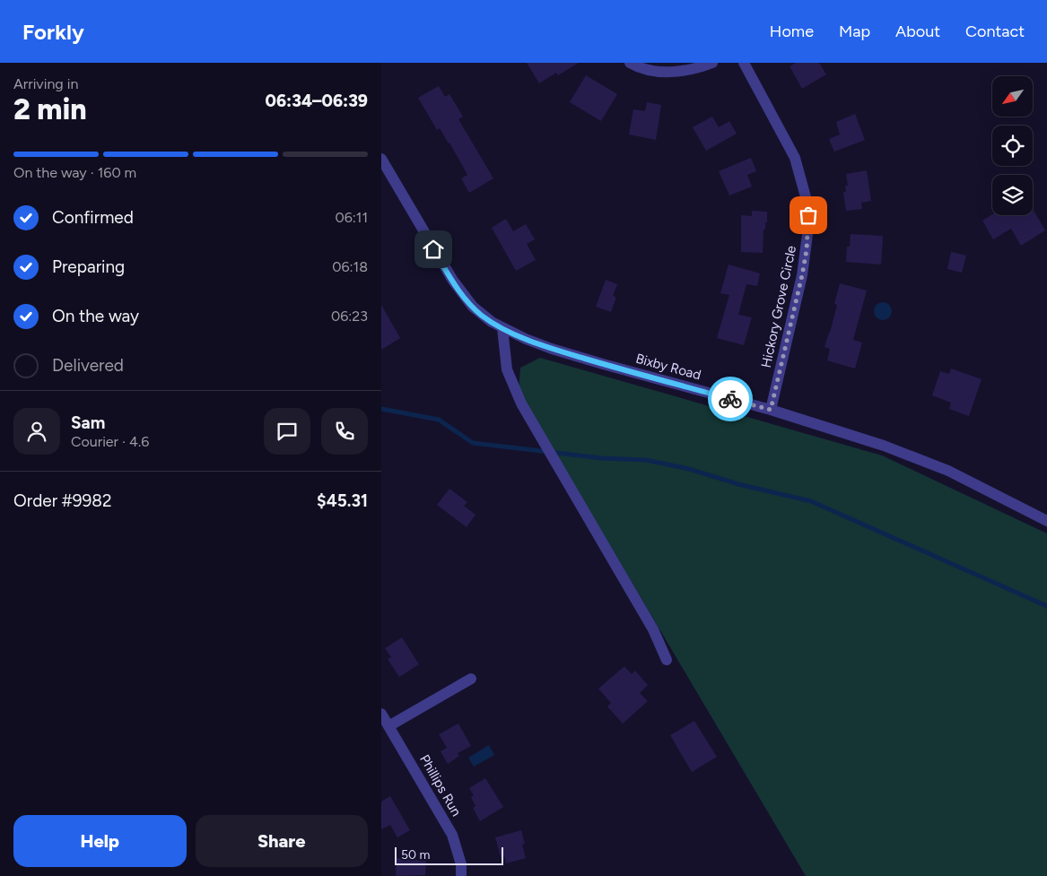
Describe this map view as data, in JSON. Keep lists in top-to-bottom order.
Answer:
{
  "streets": {
    "street": ["Hickory Grove Circle", "Bixby Road", "Phillips Run"]
  },
  "crossings": [
    ["Hickory Grove Circle", "Bixby Road"]
  ],
  "scale_bar": "50 m",
  "north": "bottom left",
  "page": {
    "header": "Forkly",
    "nav": [
      "Home",
      "Map",
      "About",
      "Contact"
    ],
    "heading": ["2 min", "Arriving in", "06:34–06:39"],
    "panel": [
      "Sam",
      "Courier · 4.6",
      "Order #9982",
      "$45.31"
    ],
    "bar": "On the way · 160 m",
    "list": [
      ["Confirmed", "06:11"],
      ["Preparing", "06:18"],
      ["On the way", "06:23"],
      "Delivered"
    ],
    "buttons": ["Help", "Share"],
    "scale": "50 m"
  }
}
